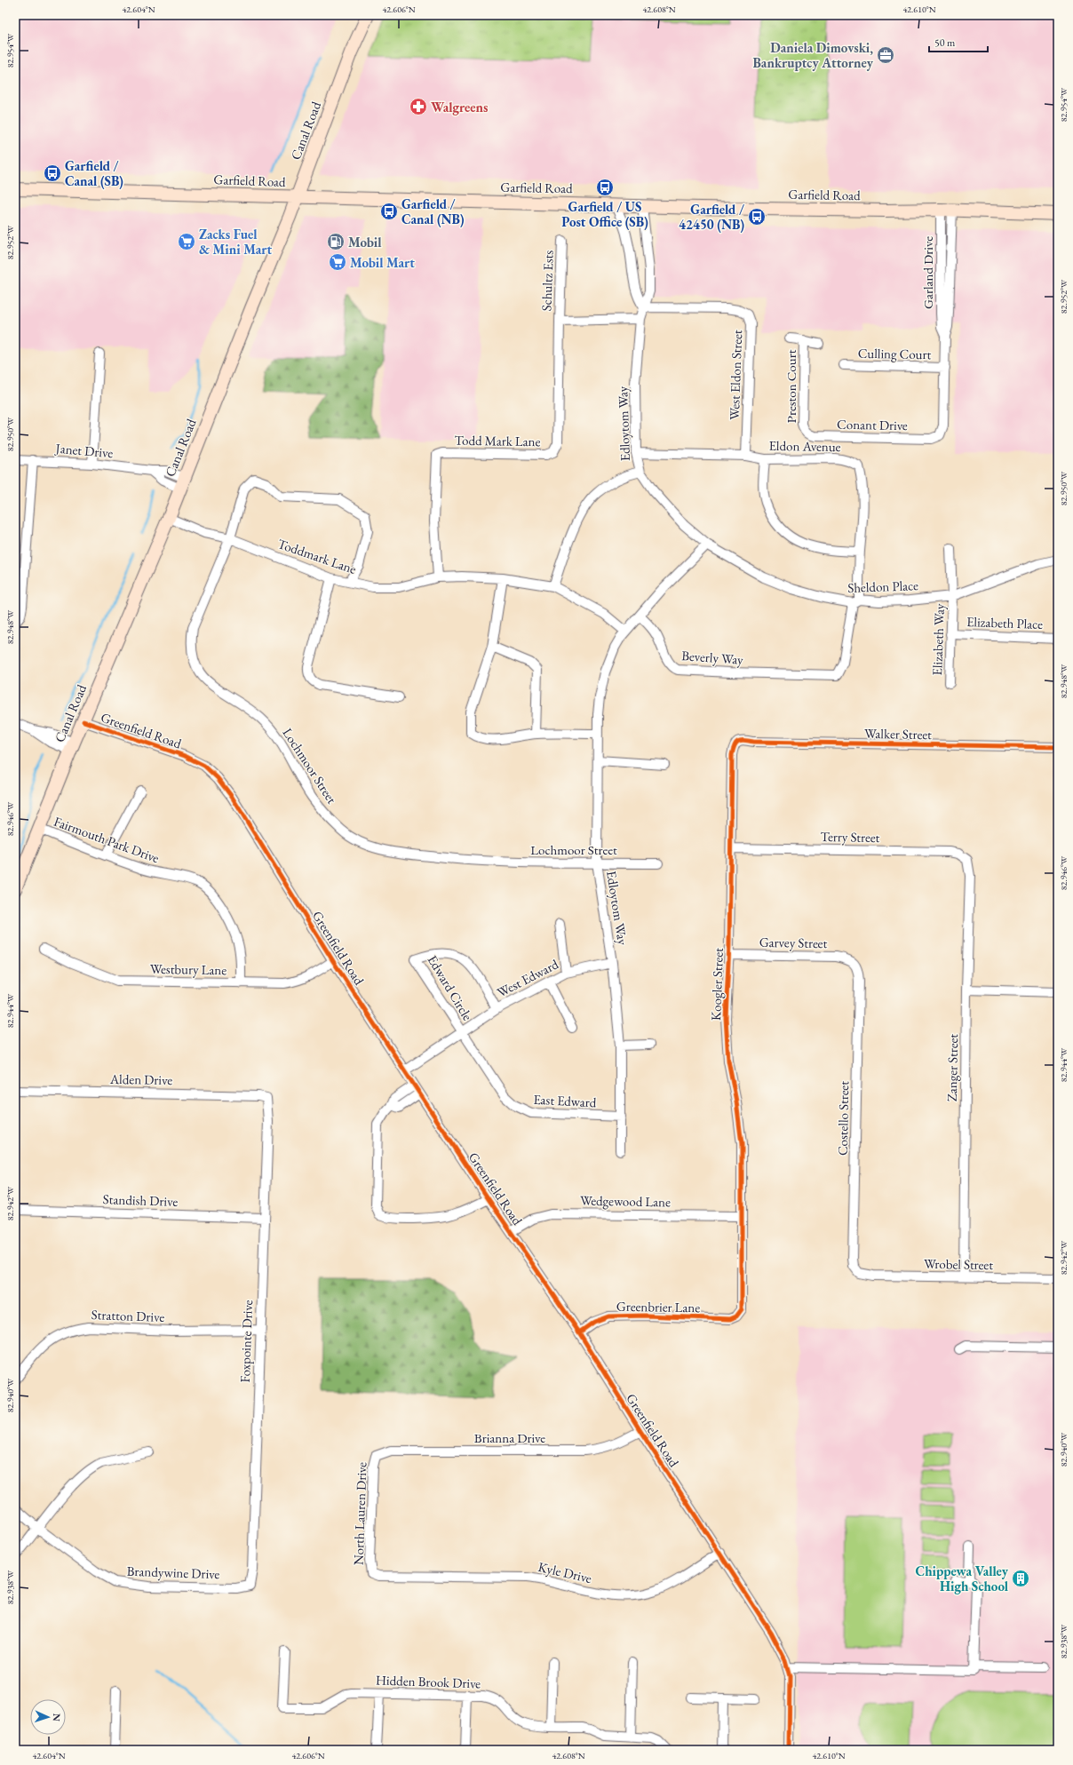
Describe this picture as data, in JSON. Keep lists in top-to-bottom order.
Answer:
{
  "streets": {
    "main road": ["Canal Road", "Garfield Road"],
    "street": [
      "Garland Drive",
      "Schultz Ests",
      "Culling Court",
      "West Eldon Street",
      "Preston Court",
      "Edloytom Way",
      "Conant Drive",
      "Todd Mark Lane",
      "Eldon Avenue",
      "Janet Drive",
      "Toddmark Lane",
      "Sheldon Place",
      "Elizabeth Place",
      "Elizabeth Way",
      "Beverly Way",
      "Greenfield Road",
      "Walker Street",
      "Lochmoor Street",
      "Terry Street",
      "Fairmouth Park Drive",
      "Garvey Street",
      "Westbury Lane",
      "West Edward",
      "Koogler Street",
      "Edward Circle",
      "Zanger Street",
      "Alden Drive",
      "East Edward",
      "Costello Street",
      "Standish Drive",
      "Wedgewood Lane",
      "Wrobel Street",
      "Greenbrier Lane",
      "Stratton Drive",
      "Foxpointe Drive",
      "Brianna Drive",
      "North Lauren Drive",
      "Brandywine Drive",
      "Kyle Drive",
      "Hidden Brook Drive"
    ]
  },
  "crossings": [
    ["Canal Road", "Garfield Road"],
    ["Canal Road", "Janet Drive"],
    ["Canal Road", "Toddmark Lane"],
    ["Canal Road", "Greenfield Road"],
    ["Canal Road", "Fairmouth Park Drive"],
    ["Garfield Road", "Garland Drive"],
    ["Garfield Road", "Edloytom Way"],
    ["Garland Drive", "Culling Court"],
    ["Garland Drive", "Conant Drive"],
    ["Schultz Ests", "Todd Mark Lane"],
    ["West Eldon Street", "Edloytom Way"],
    ["West Eldon Street", "Eldon Avenue"],
    ["Preston Court", "Conant Drive"],
    ["Edloytom Way", "Eldon Avenue"],
    ["Edloytom Way", "Sheldon Place"],
    ["Edloytom Way", "Beverly Way"],
    ["Edloytom Way", "Lochmoor Street"],
    ["Edloytom Way", "West Edward"],
    ["Edloytom Way", "East Edward"],
    ["Todd Mark Lane", "Toddmark Lane"],
    ["Eldon Avenue", "Sheldon Place"],
    ["Eldon Avenue", "Beverly Way"],
    ["Toddmark Lane", "Lochmoor Street"],
    ["Sheldon Place", "Elizabeth Way"],
    ["Sheldon Place", "Beverly Way"],
    ["Elizabeth Place", "Elizabeth Way"],
    ["Greenfield Road", "Westbury Lane"],
    ["Greenfield Road", "West Edward"],
    ["Greenfield Road", "Wedgewood Lane"],
    ["Greenfield Road", "Greenbrier Lane"],
    ["Greenfield Road", "Brianna Drive"],
    ["Greenfield Road", "Kyle Drive"],
    ["Walker Street", "Koogler Street"],
    ["Terry Street", "Koogler Street"],
    ["Terry Street", "Zanger Street"],
    ["Fairmouth Park Drive", "Westbury Lane"],
    ["Garvey Street", "Koogler Street"],
    ["Garvey Street", "Costello Street"],
    ["West Edward", "Edward Circle"],
    ["West Edward", "East Edward"],
    ["Koogler Street", "Wedgewood Lane"],
    ["Koogler Street", "Greenbrier Lane"],
    ["Edward Circle", "East Edward"],
    ["Zanger Street", "Wrobel Street"],
    ["Alden Drive", "Foxpointe Drive"],
    ["Costello Street", "Wrobel Street"],
    ["Standish Drive", "Foxpointe Drive"],
    ["Stratton Drive", "Foxpointe Drive"],
    ["Foxpointe Drive", "Brandywine Drive"],
    ["Brianna Drive", "North Lauren Drive"],
    ["North Lauren Drive", "Kyle Drive"]
  ],
  "places": {
    "office": ["Daniela Dimovski, Bankruptcy Attorney"],
    "pharmacy": ["Walgreens"],
    "bus stop": [
      "Garfield / Canal (SB)",
      "Garfield / US Post Office (SB)",
      "Garfield / Canal (NB)",
      "Garfield / 42450 (NB)"
    ],
    "supermarket": ["Zacks Fuel & Mini Mart", "Mobil Mart"],
    "fuel station": ["Mobil"],
    "building": ["Chippewa Valley High School"]
  },
  "scale_bar": "50 m",
  "north": "right",
  "coordinates": [
    "42.604°N",
    "42.606°N",
    "42.608°N",
    "42.610°N",
    "82.954°W",
    "82.952°W",
    "82.950°W",
    "82.948°W",
    "82.946°W",
    "82.944°W",
    "82.942°W",
    "82.940°W",
    "82.938°W"
  ]
}
